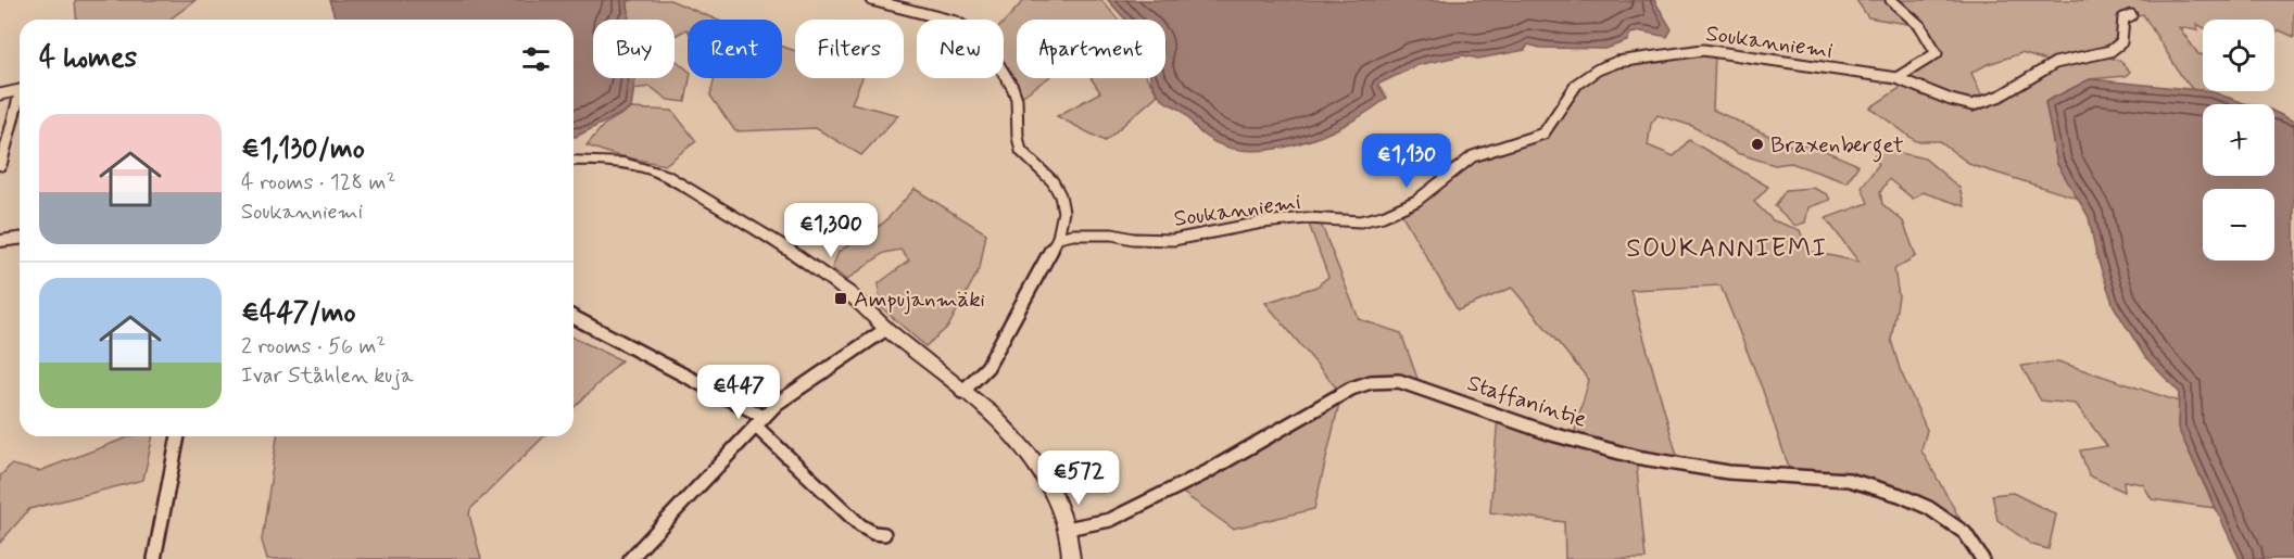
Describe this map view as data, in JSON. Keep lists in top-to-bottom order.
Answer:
{
  "streets": {
    "street": ["Soukanniemi", "Staffanintie"]
  },
  "districts": ["SOUKANNIEMI"],
  "places": {
    "other": ["Braxenberget"],
    "transit": ["Ampujanmäki"]
  },
  "page": {
    "map_buttons": ["+", "−"],
    "chip": [
      "Buy",
      "Rent",
      "Filters",
      "New",
      "Apartment"
    ],
    "heading": "4 homes",
    "list": [
      {
        "name": "€1,130/mo",
        "note": "4 rooms · 128 m² · Soukanniemi"
      },
      {
        "name": "€447/mo",
        "note": "2 rooms · 56 m² · Ivar Ståhlen kuja"
      }
    ],
    "price": [
      "€1,130",
      "€1,300",
      "€447",
      "€572"
    ]
  }
}
